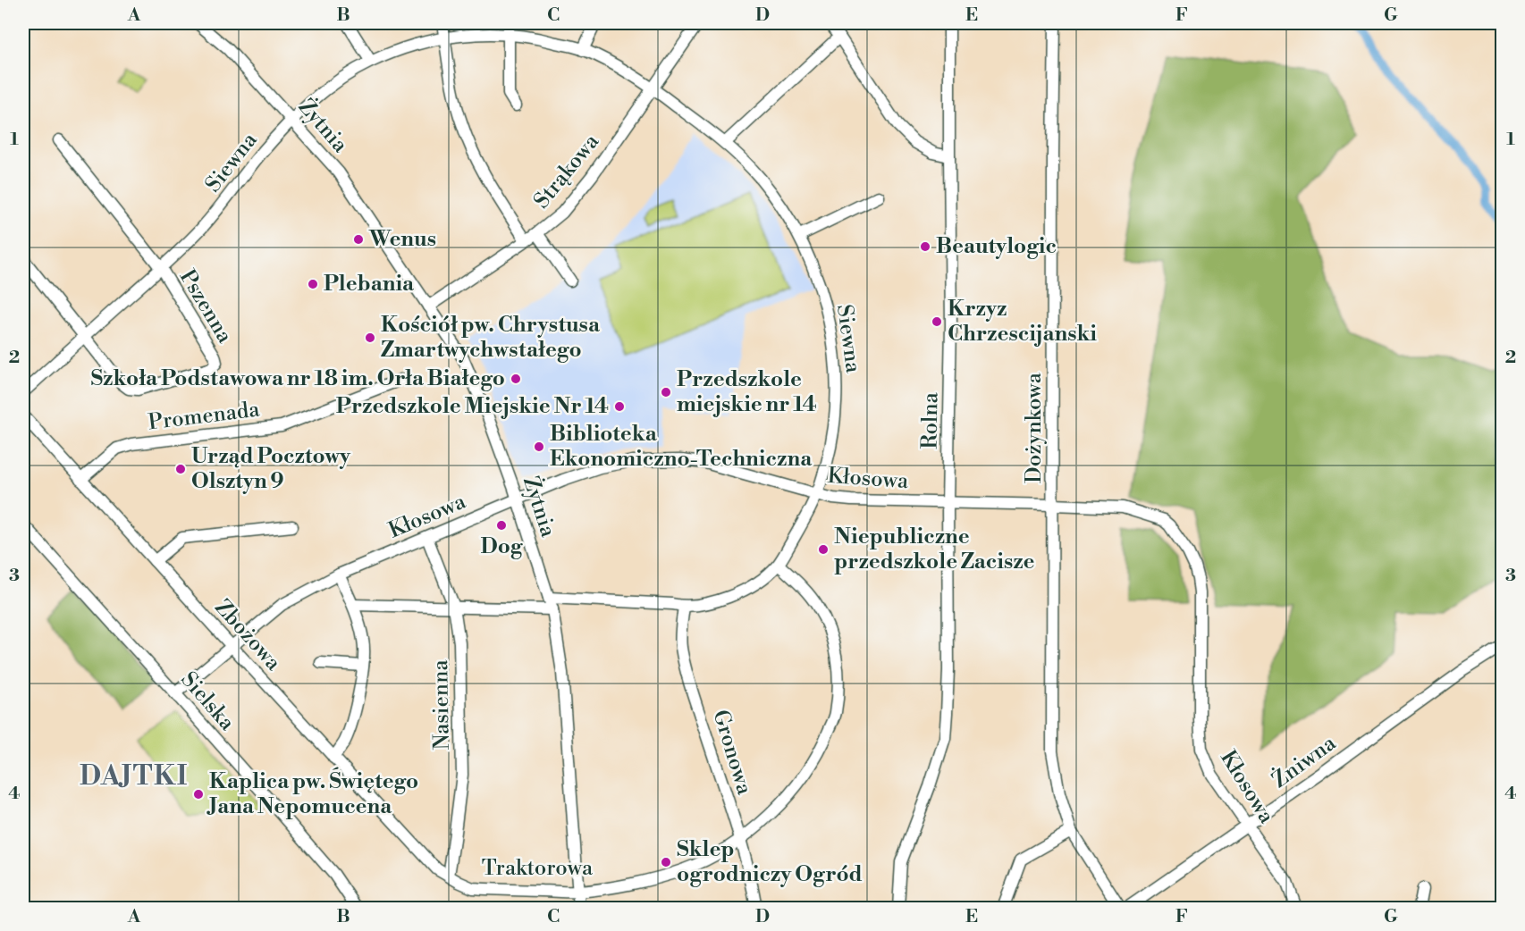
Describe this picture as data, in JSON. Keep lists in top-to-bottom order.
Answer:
{
  "streets": {
    "street": [
      "Żytnia",
      "Siewna",
      "Strąkowa",
      "Pszenna",
      "Promenada",
      "Rolna",
      "Dożynkowa",
      "Kłosowa",
      "Zbożowa",
      "Sielska",
      "Nasienna",
      "Gronowa",
      "Żniwna",
      "Traktorowa"
    ]
  },
  "crossings": [
    ["Żytnia", "Siewna"],
    ["Żytnia", "Strąkowa"],
    ["Żytnia", "Kłosowa"],
    ["Żytnia", "Traktorowa"],
    ["Siewna", "Strąkowa"],
    ["Siewna", "Pszenna"],
    ["Siewna", "Kłosowa"],
    ["Siewna", "Gronowa"],
    ["Siewna", "Traktorowa"],
    ["Promenada", "Zbożowa"],
    ["Rolna", "Kłosowa"],
    ["Dożynkowa", "Kłosowa"],
    ["Kłosowa", "Zbożowa"],
    ["Kłosowa", "Sielska"],
    ["Kłosowa", "Nasienna"],
    ["Kłosowa", "Żniwna"],
    ["Zbożowa", "Nasienna"],
    ["Zbożowa", "Traktorowa"],
    ["Nasienna", "Traktorowa"],
    ["Gronowa", "Traktorowa"]
  ],
  "districts": ["DAJTKI"],
  "places": [
    "Wenus",
    "Beautylogic",
    "Plebania",
    "Krzyz Chrzescijanski",
    "Kościół pw. Chrystusa Zmartwychwstałego",
    "Szkoła Podstawowa nr 18 im. Orła Białego",
    "Przedszkole miejskie nr 14",
    "Przedszkole Miejskie Nr 14",
    "Biblioteka Ekonomiczno-Techniczna",
    "Urząd Pocztowy Olsztyn 9",
    "Dog",
    "Niepubliczne przedszkole Zacisze",
    "Kaplica pw. Świętego Jana Nepomucena",
    "Sklep ogrodniczy Ogród"
  ],
  "grid": {
    "columns": [
      "A",
      "B",
      "C",
      "D",
      "E",
      "F",
      "G"
    ],
    "rows": [
      "1",
      "2",
      "3",
      "4"
    ]
  }
}
